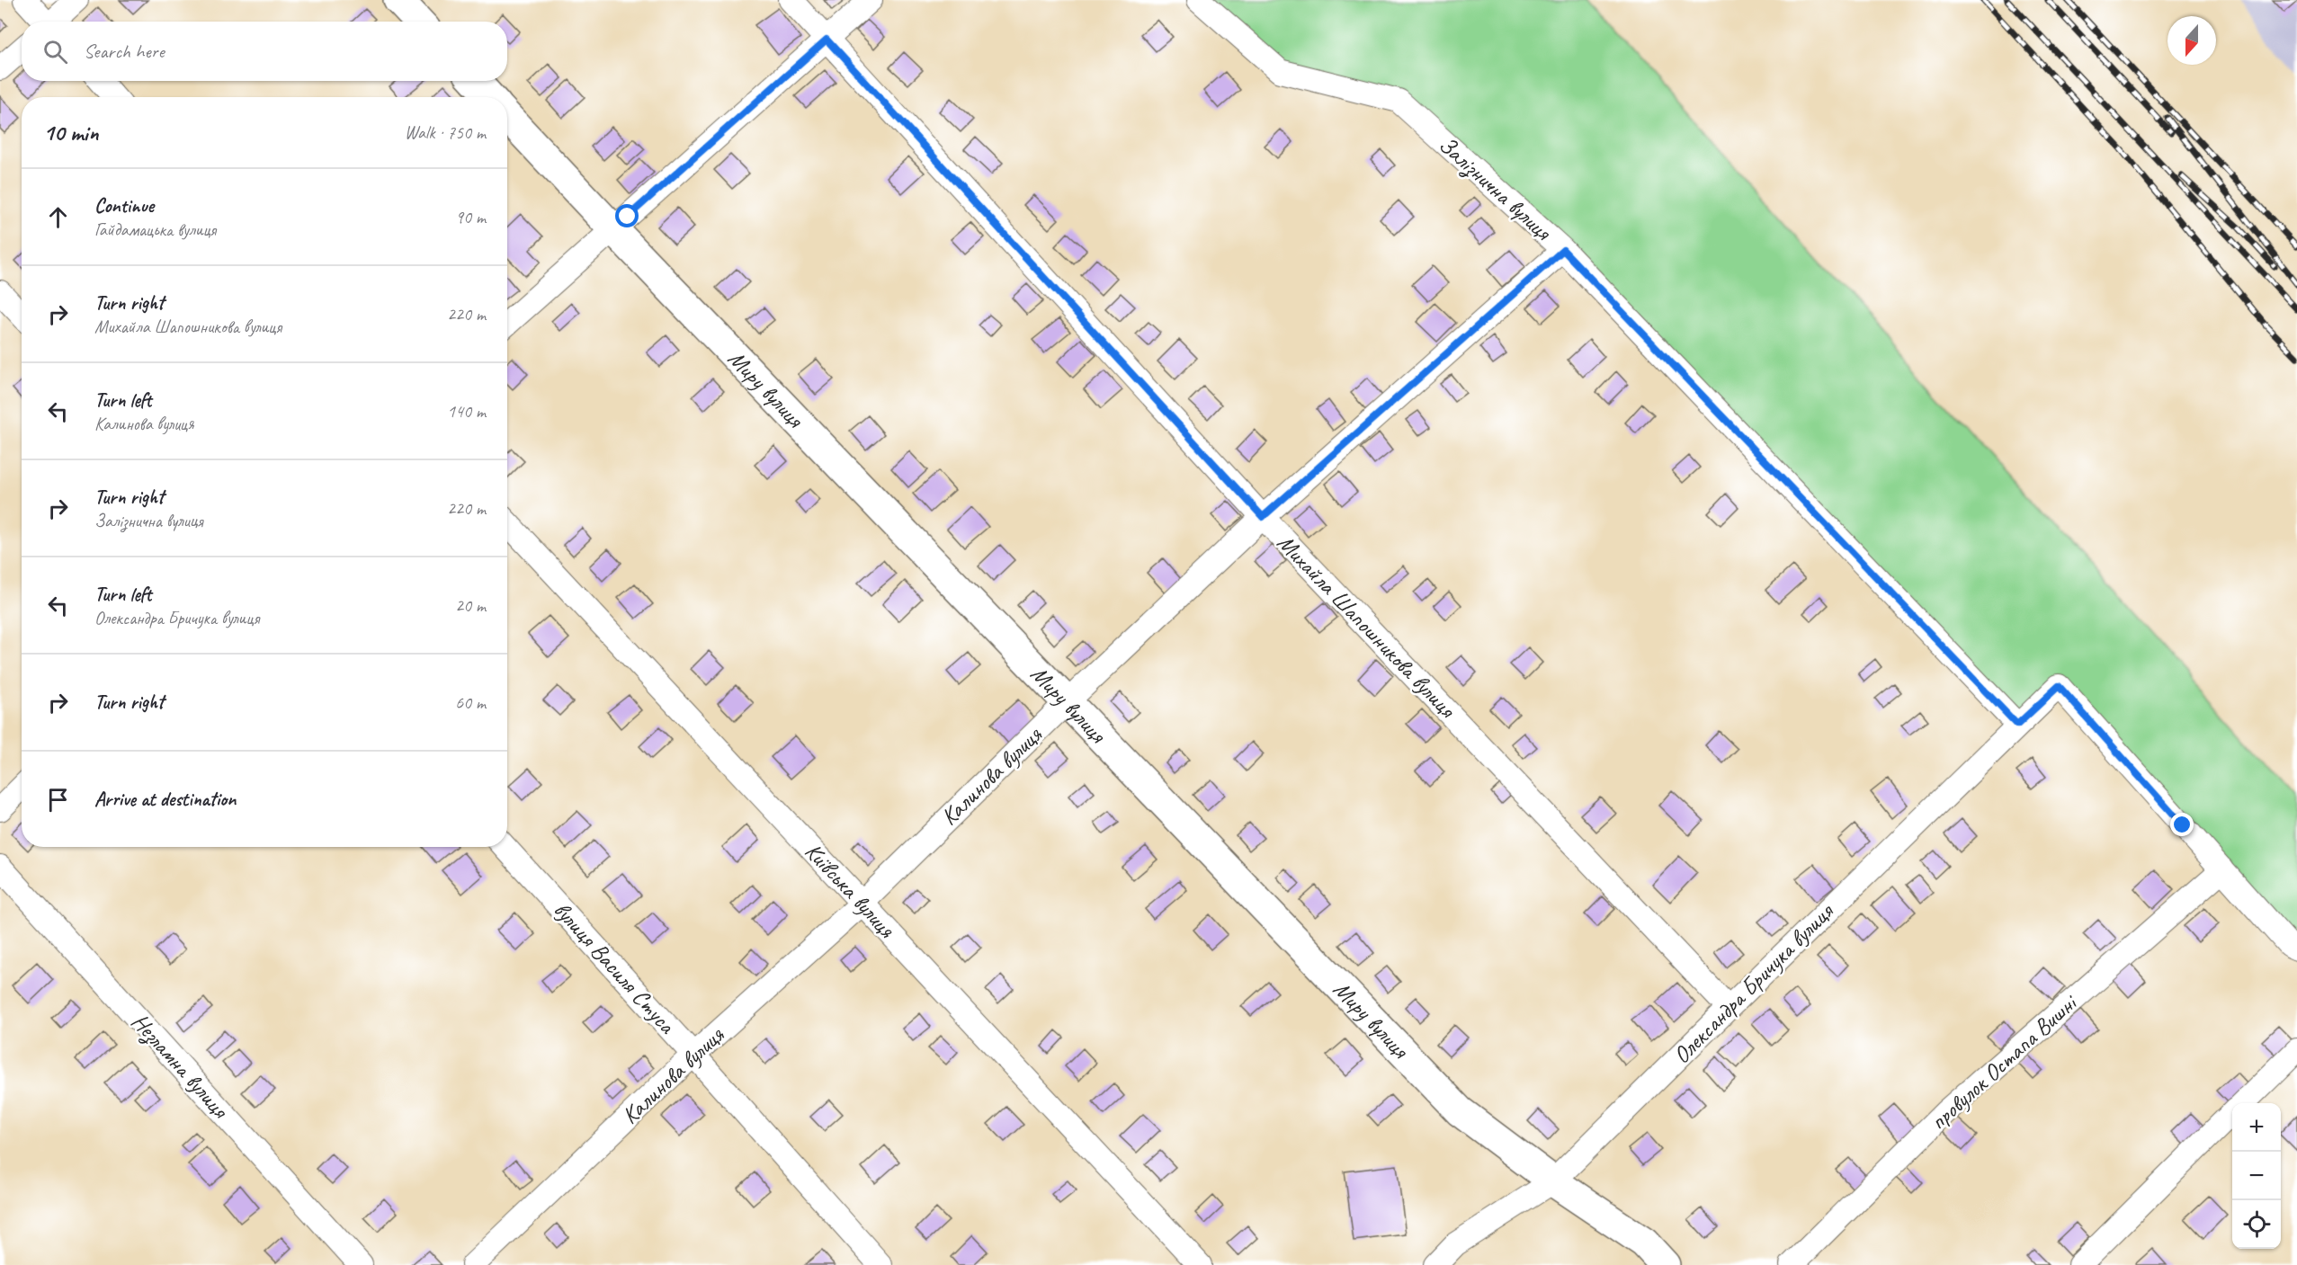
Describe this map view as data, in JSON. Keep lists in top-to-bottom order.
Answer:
{
  "streets": {
    "main road": ["Миру вулиця"],
    "street": [
      "Залізнична вулиця",
      "Михайла Шапошникова вулиця",
      "Калинова вулиця",
      "Київська вулиця",
      "вулиця Василя Стуса",
      "Олександра Бричука вулиця",
      "провулок Остапа Вишні",
      "Незламна вулиця"
    ]
  },
  "crossings": [
    ["Залізнична вулиця", "Калинова вулиця"],
    ["Залізнична вулиця", "Олександра Бричука вулиця"],
    ["Миру вулиця", "Калинова вулиця"],
    ["Миру вулиця", "Олександра Бричука вулиця"],
    ["Михайла Шапошникова вулиця", "Калинова вулиця"],
    ["Михайла Шапошникова вулиця", "Олександра Бричука вулиця"],
    ["Калинова вулиця", "Київська вулиця"],
    ["Калинова вулиця", "вулиця Василя Стуса"],
    ["Олександра Бричука вулиця", "провулок Остапа Вишні"]
  ],
  "north": "bottom",
  "page": {
    "search": "Search here",
    "heading": ["10 min", "Walk · 750 m"],
    "list": [
      ["Continue", "Гайдамацька вулиця", "90 m"],
      ["Turn right", "Михайла Шапошникова вулиця", "220 m"],
      ["Turn left", "Калинова вулиця", "140 m"],
      ["Turn right", "Залізнична вулиця", "220 m"],
      ["Turn left", "Олександра Бричука вулиця", "20 m"],
      ["Turn right", "60 m"],
      "Arrive at destination"
    ],
    "map_buttons": ["+", "−"]
  }
}
